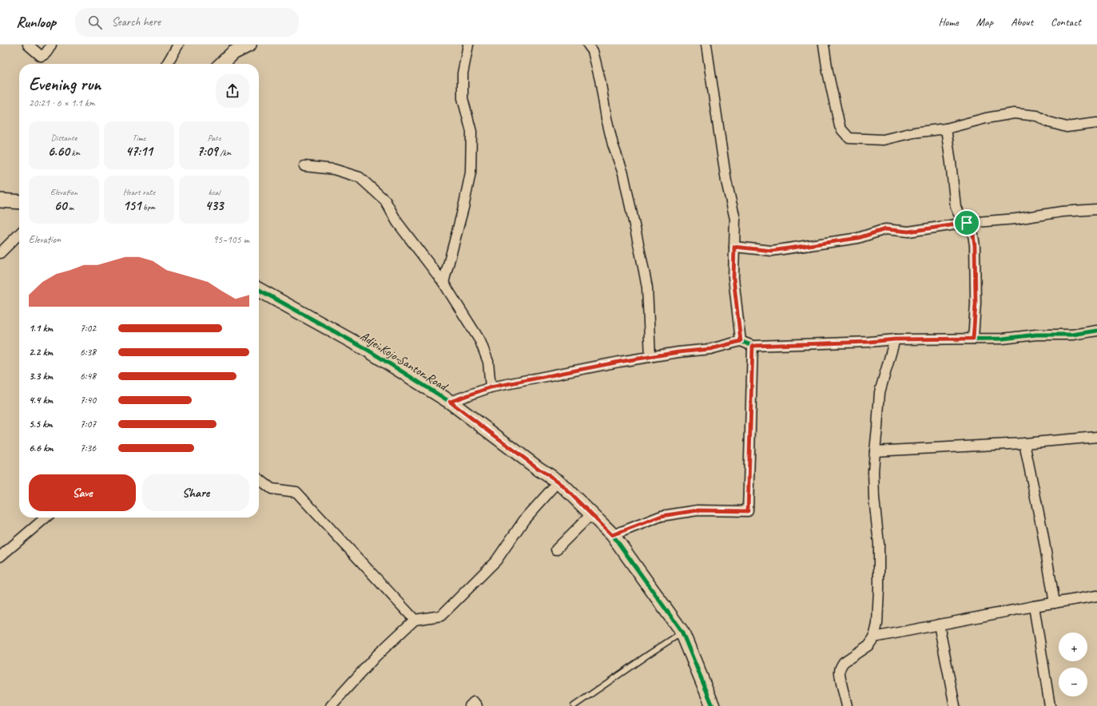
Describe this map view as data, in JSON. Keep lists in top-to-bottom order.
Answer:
{
  "streets": {
    "street": ["Adjei Kojo Santor Road"]
  },
  "page": {
    "header": "Runloop",
    "search": "Search here",
    "nav": [
      "Home",
      "Map",
      "About",
      "Contact"
    ],
    "heading": ["Evening run", "20:21 · 6 × 1.1 km"],
    "stats": [
      ["Distance", "6.60 km"],
      ["Time", "47:11"],
      ["Pace", "7:09 /km"],
      ["Elevation", "60 m"],
      ["Heart rate", "151 bpm"],
      ["kcal", "433"]
    ],
    "chart": ["Elevation", "95–105 m"],
    "list": [
      {
        "name": "1.1 km",
        "note": "7:02"
      },
      {
        "name": "2.2 km",
        "note": "6:38"
      },
      {
        "name": "3.3 km",
        "note": "6:48"
      },
      {
        "name": "4.4 km",
        "note": "7:40"
      },
      {
        "name": "5.5 km",
        "note": "7:07"
      },
      {
        "name": "6.6 km",
        "note": "7:36"
      }
    ],
    "buttons": ["Save", "Share"],
    "map_buttons": ["+", "−"]
  }
}
